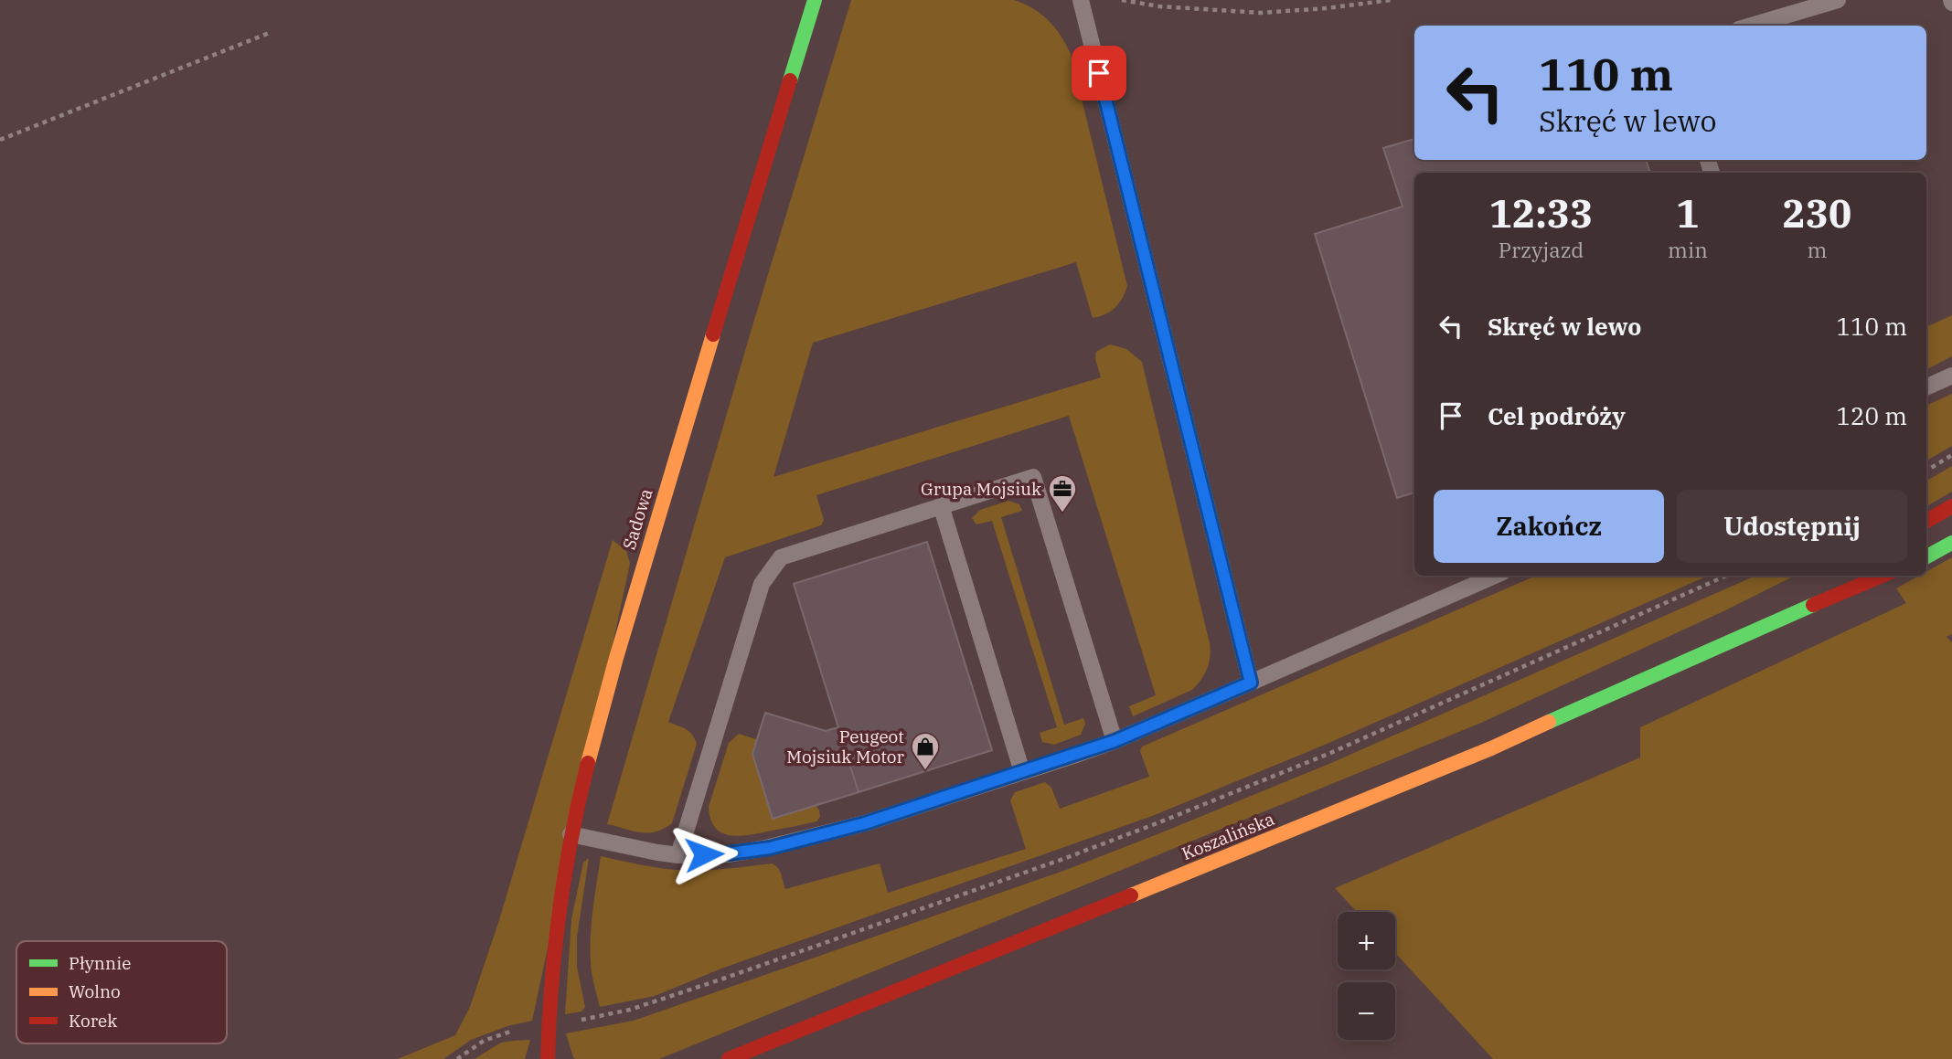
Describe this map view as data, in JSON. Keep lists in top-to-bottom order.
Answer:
{
  "streets": {
    "main road": ["Sadowa", "Koszalińska"]
  },
  "places": {
    "office": ["Grupa Mojsiuk"],
    "shop": ["Peugeot Mojsiuk Motor"]
  },
  "legend": ["Płynnie", "Wolno", "Korek"],
  "page": {
    "turn": ["110 m", "Skręć w lewo"],
    "eta": [
      "12:33",
      "Przyjazd",
      "1",
      "min",
      "230",
      "m"
    ],
    "list": [
      {
        "name": "Skręć w lewo",
        "value": "110 m"
      },
      {
        "name": "Cel podróży",
        "value": "120 m"
      }
    ],
    "buttons": ["Zakończ", "Udostępnij"],
    "map_buttons": ["+", "−"]
  }
}
